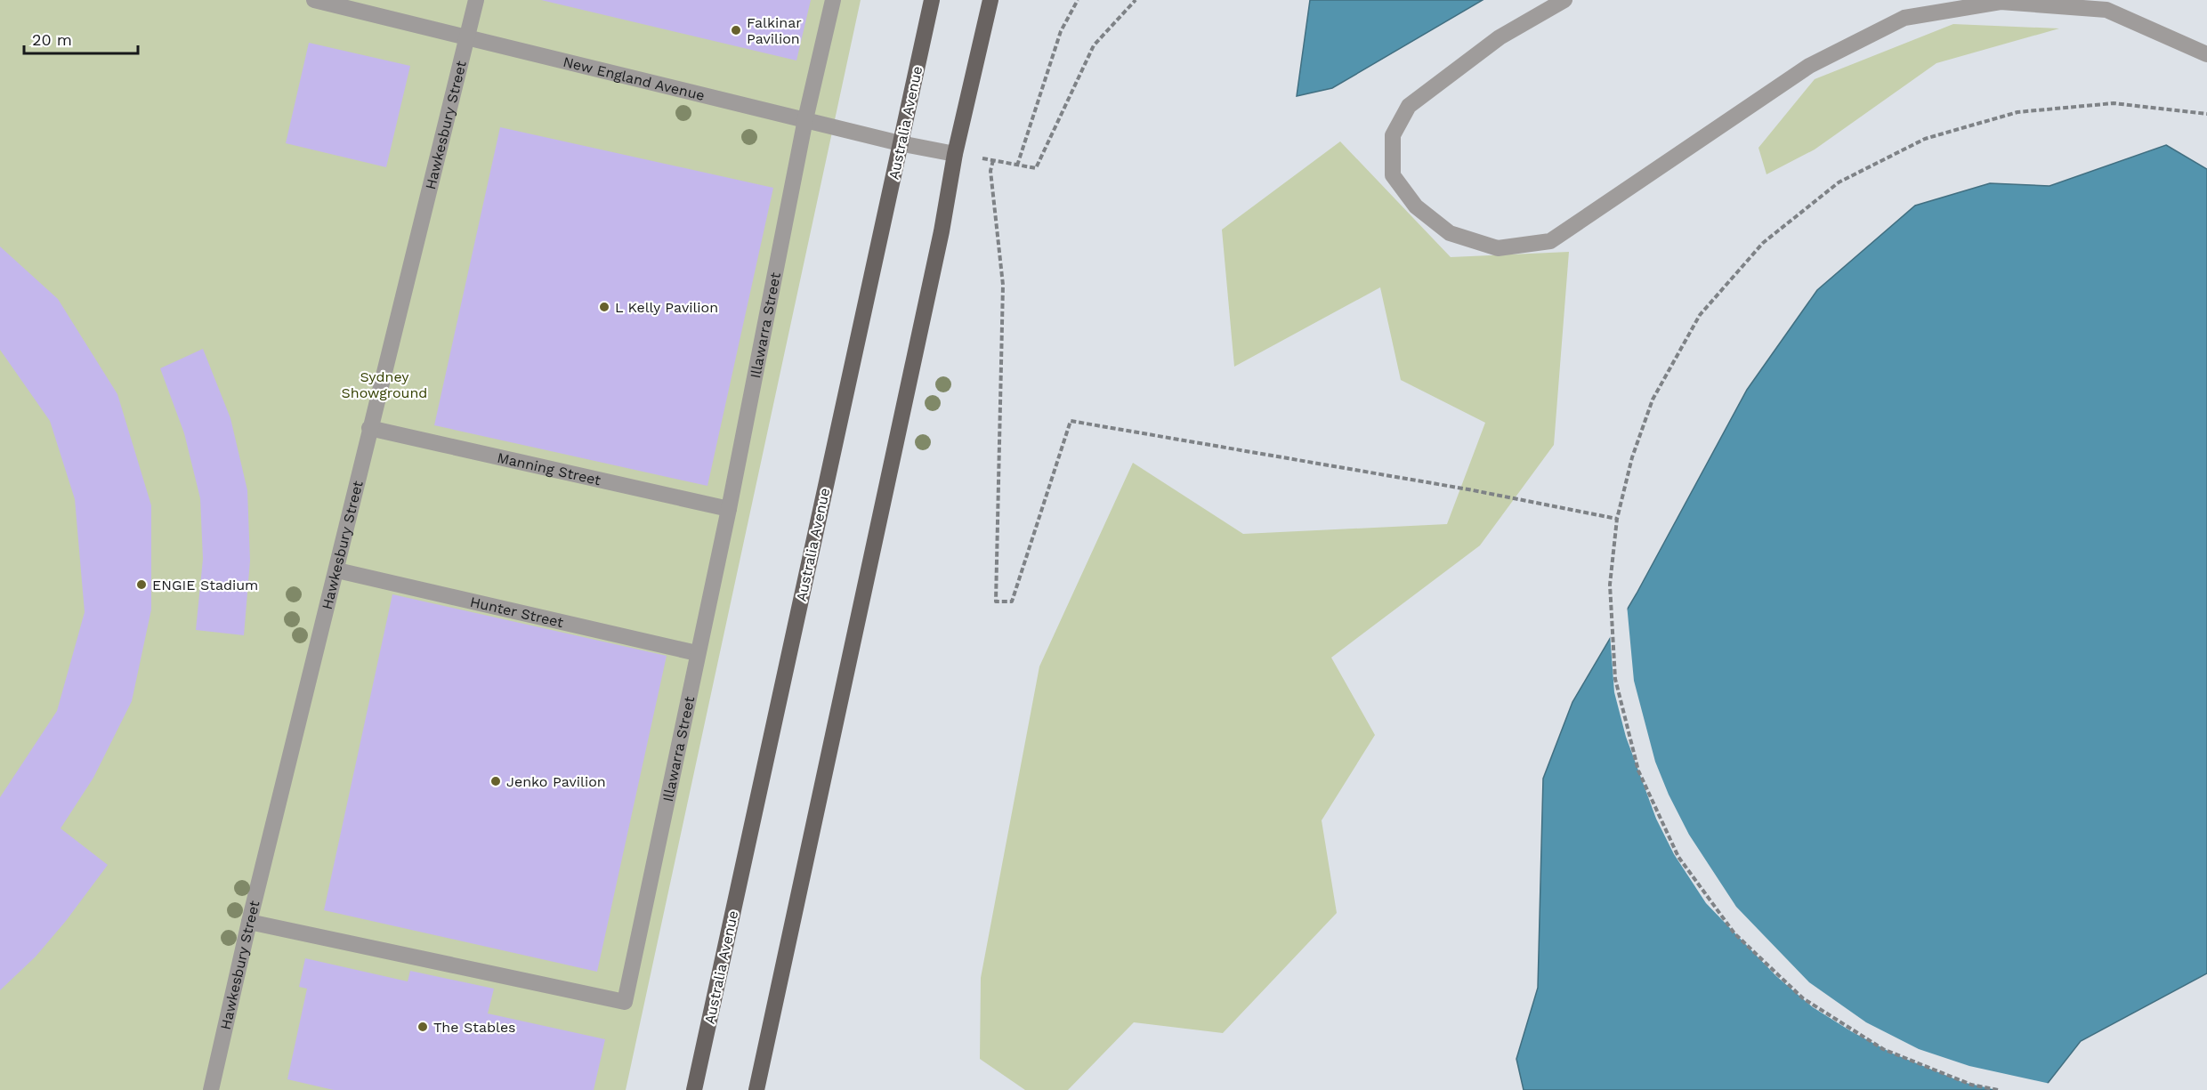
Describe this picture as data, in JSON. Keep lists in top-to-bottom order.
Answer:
{
  "streets": {
    "main road": ["Australia Avenue"],
    "street": [
      "New England Avenue",
      "Hawkesbury Street",
      "Illawarra Street",
      "Manning Street",
      "Hunter Street"
    ]
  },
  "crossings": [
    ["New England Avenue", "Australia Avenue"],
    ["New England Avenue", "Hawkesbury Street"],
    ["New England Avenue", "Illawarra Street"],
    ["Hawkesbury Street", "Illawarra Street"],
    ["Hawkesbury Street", "Manning Street"],
    ["Hawkesbury Street", "Hunter Street"],
    ["Illawarra Street", "Manning Street"],
    ["Illawarra Street", "Hunter Street"]
  ],
  "parks": ["Sydney Showground"],
  "places": [
    "Falkinar Pavilion",
    "L Kelly Pavilion",
    "ENGIE Stadium",
    "Jenko Pavilion",
    "The Stables"
  ],
  "scale_bar": "20 m"
}
